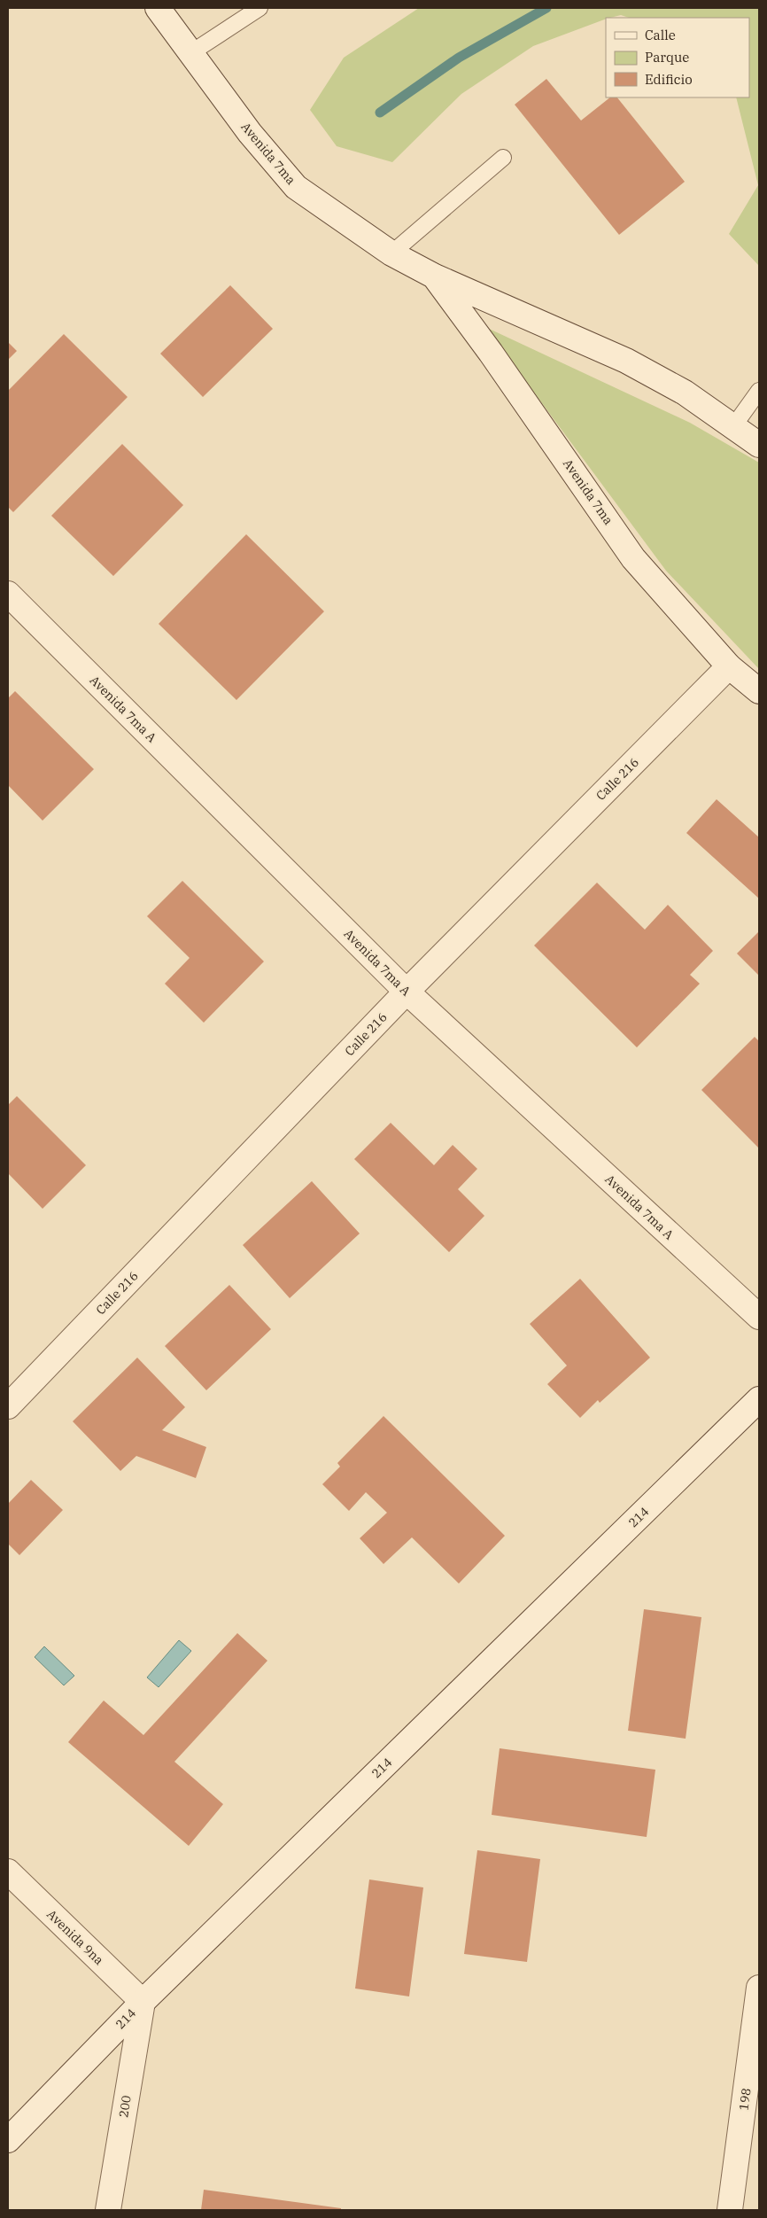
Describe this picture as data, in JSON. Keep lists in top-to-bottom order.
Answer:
{
  "streets": {
    "street": [
      "Avenida 7ma",
      "Avenida 7ma A",
      "Calle 216",
      "214",
      "Avenida 9na",
      "198",
      "200"
    ]
  },
  "crossings": [
    ["Avenida 7ma", "Calle 216"],
    ["Avenida 7ma A", "Calle 216"],
    ["214", "Avenida 9na"],
    ["214", "200"],
    ["Avenida 9na", "200"]
  ],
  "legend": ["Calle", "Parque", "Edificio"]
}
